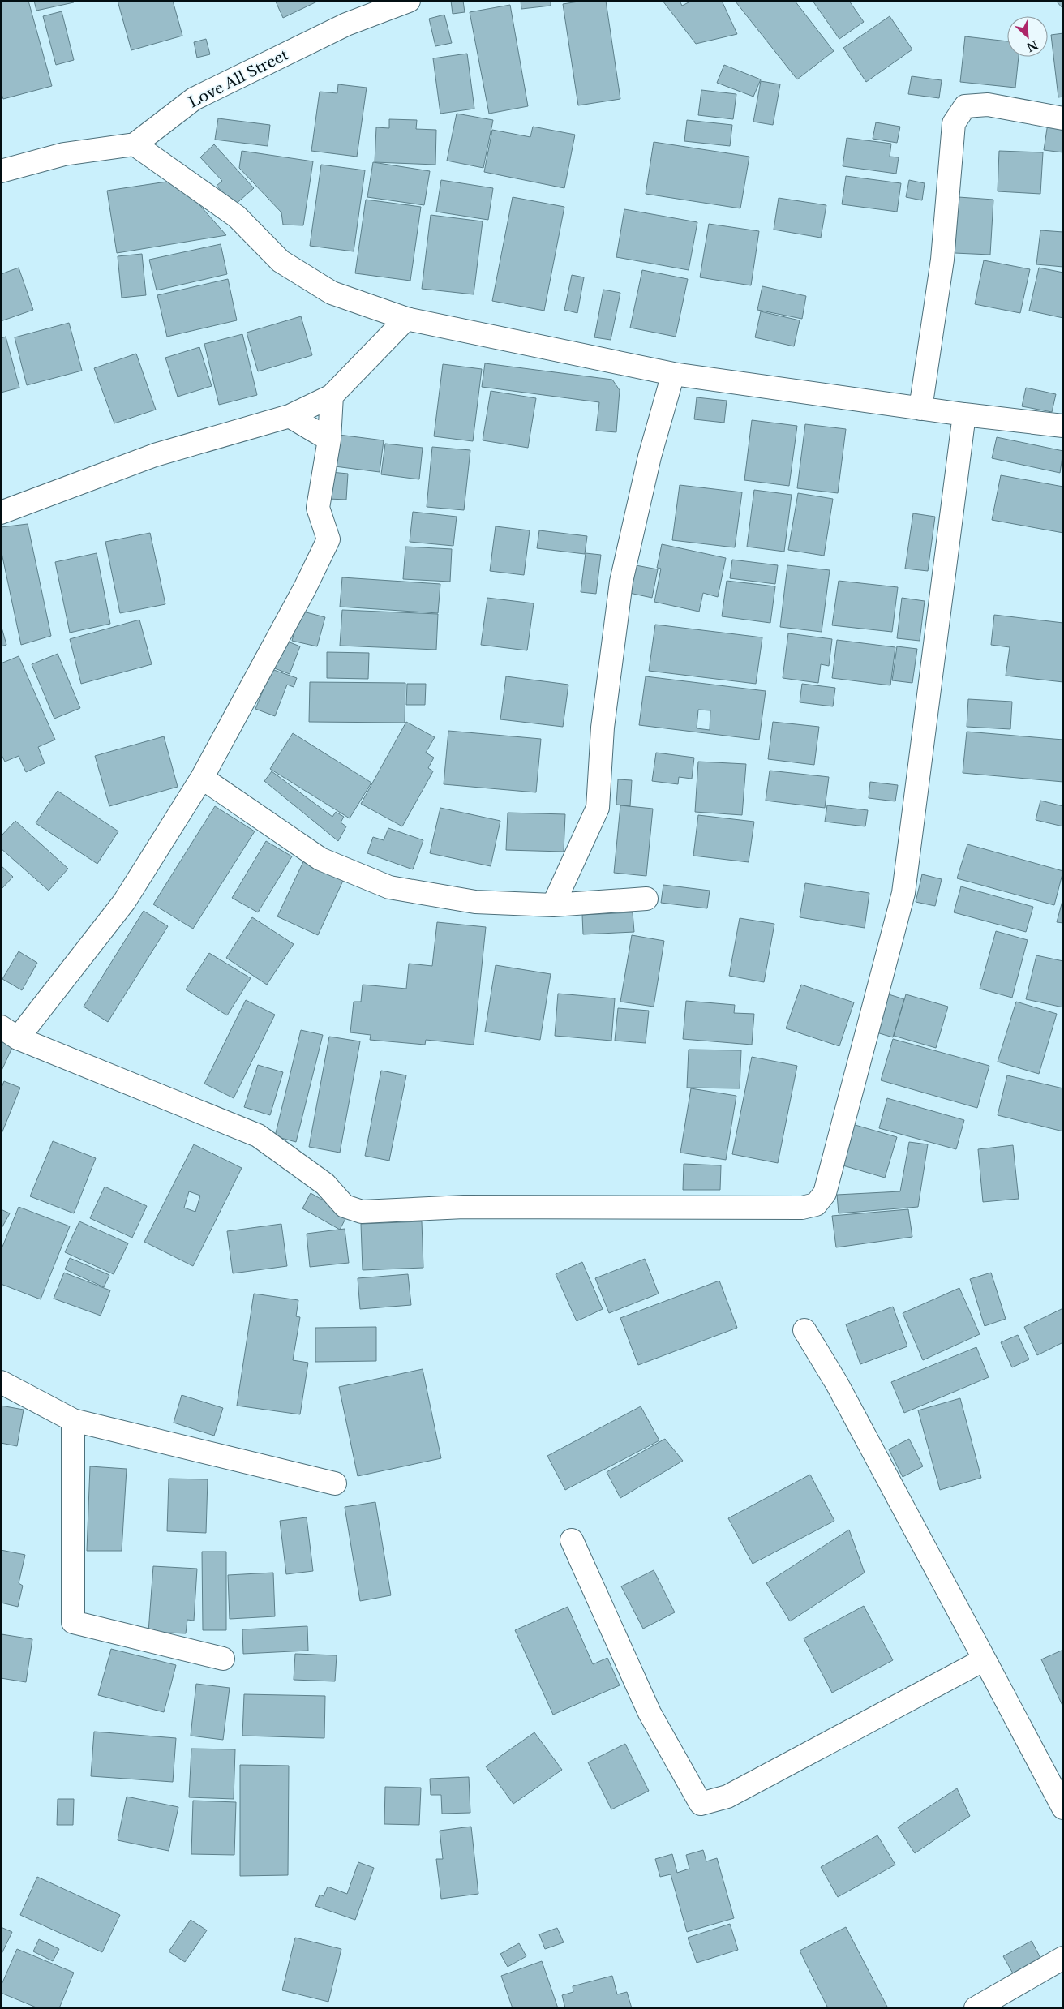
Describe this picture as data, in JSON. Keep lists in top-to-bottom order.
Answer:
{
  "streets": {
    "street": ["Love All Street"]
  },
  "north": "bottom right"
}
